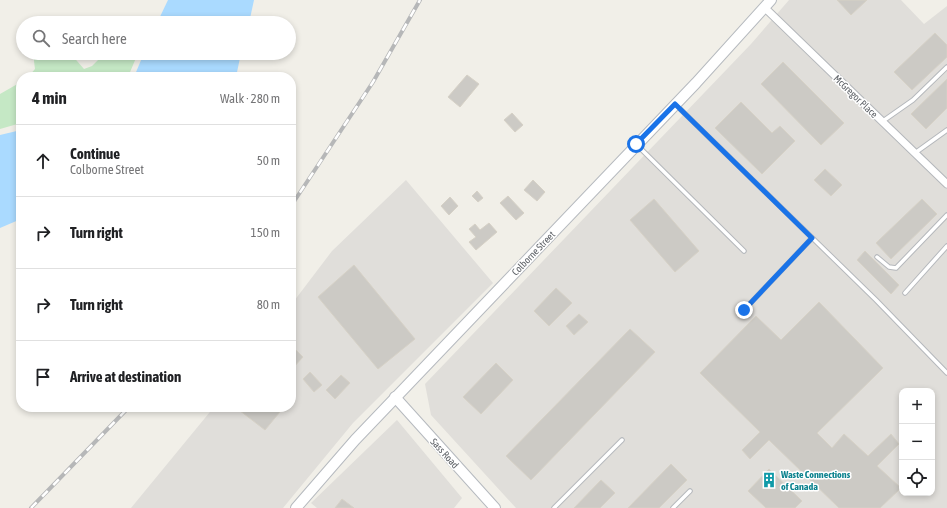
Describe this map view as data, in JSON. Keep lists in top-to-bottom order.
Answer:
{
  "streets": {
    "street": ["McGregor Place", "Colborne Street", "Sass Road"]
  },
  "crossings": [
    ["McGregor Place", "Colborne Street"],
    ["Colborne Street", "Sass Road"]
  ],
  "places": {
    "building": ["Waste Connections of Canada"]
  },
  "page": {
    "search": "Search here",
    "heading": ["4 min", "Walk · 280 m"],
    "list": [
      ["Continue", "Colborne Street", "50 m"],
      ["Turn right", "150 m"],
      ["Turn right", "80 m"],
      "Arrive at destination"
    ],
    "map_buttons": ["+", "−"]
  }
}
